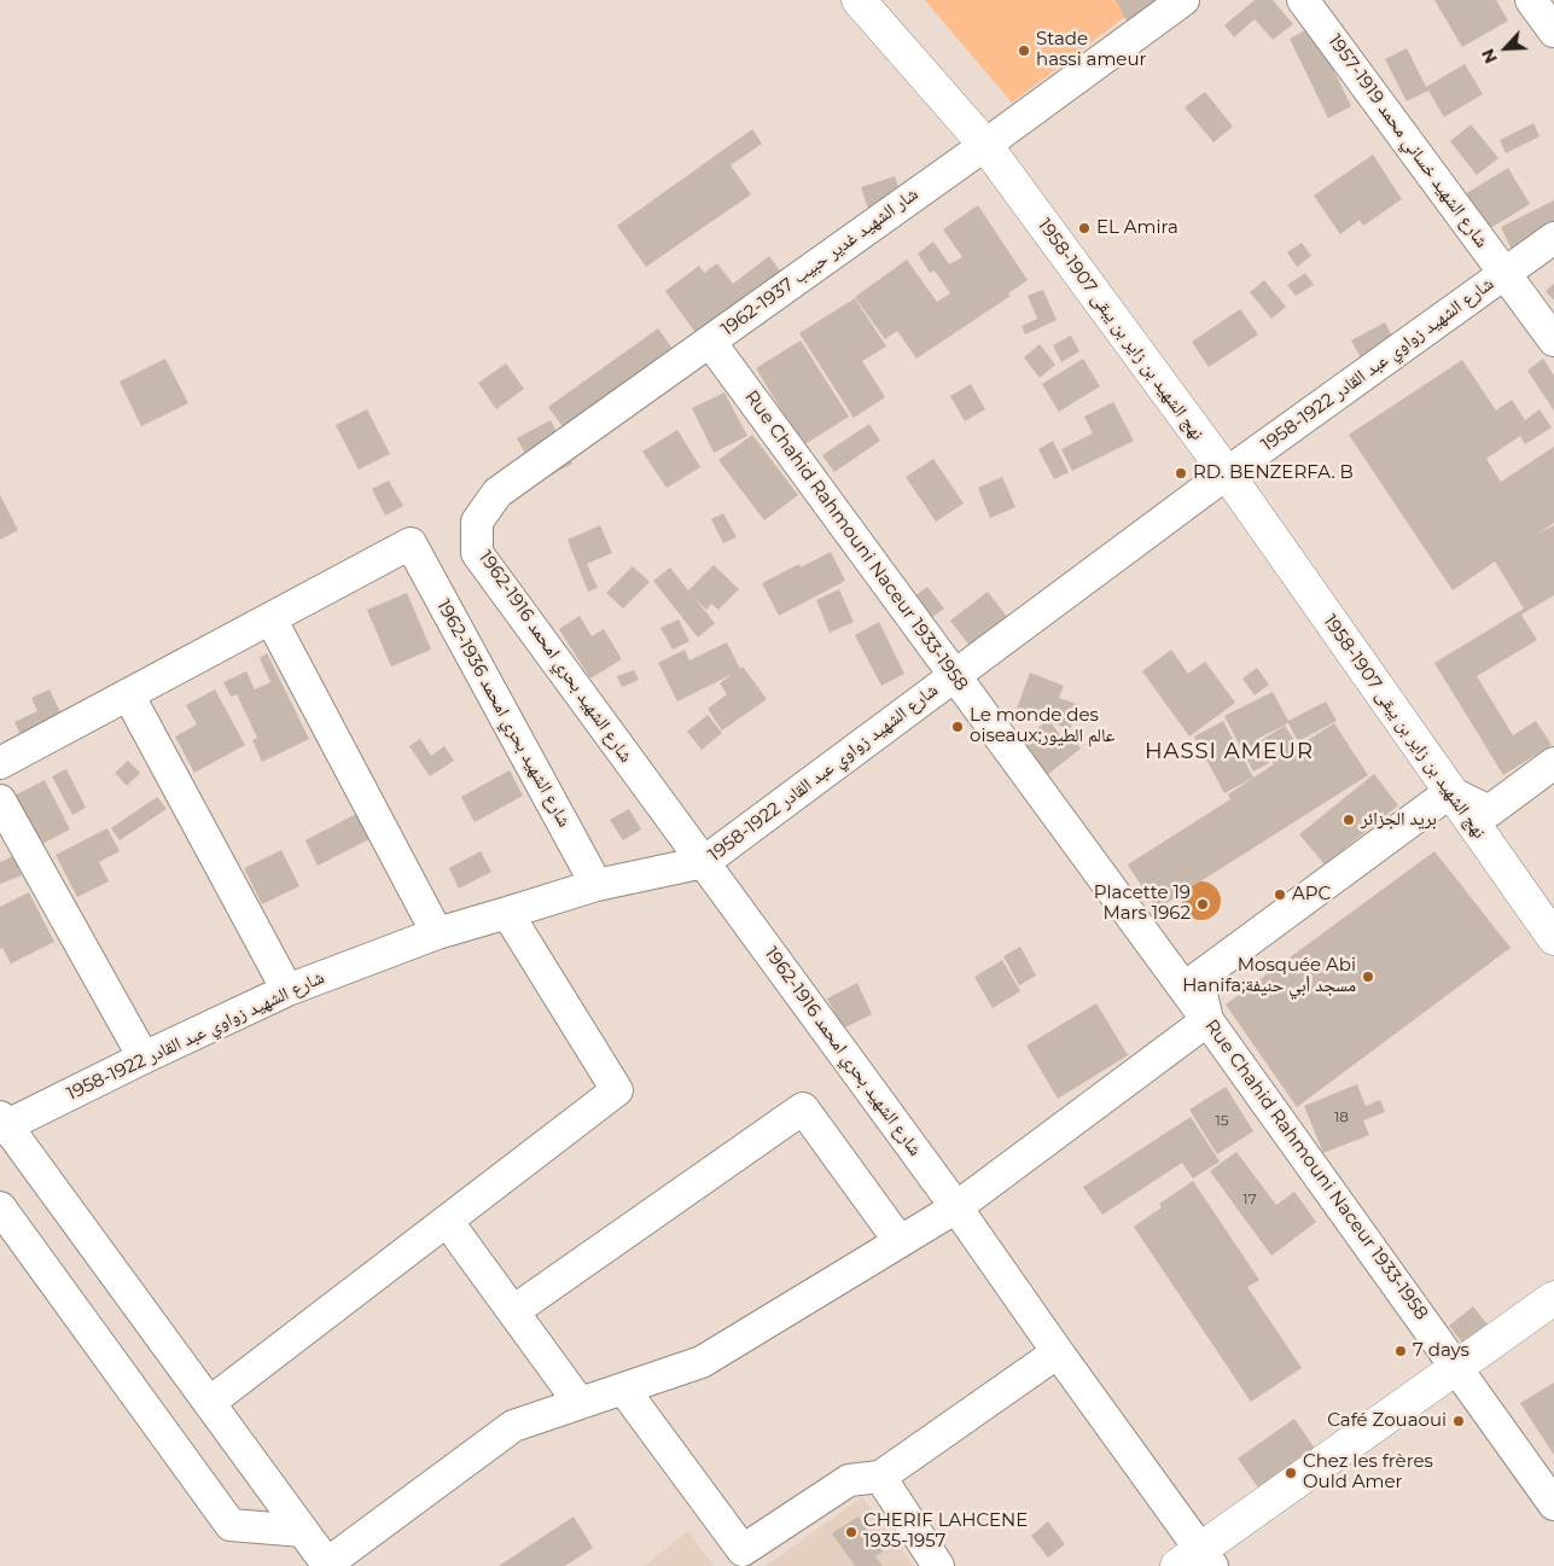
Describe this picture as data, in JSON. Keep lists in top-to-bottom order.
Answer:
{
  "streets": {
    "main road": ["نهج الشهيد بن زاير بن يبقى 1907-1958"],
    "street": [
      "شارع الشهيد خساني محمد 1919-1957",
      "شار الشهيد غدير حبيب 1937-1962",
      "شارع الشهيد زواوي عبد القادر 1922-1958",
      "Rue Chahid Rahmouni Naceur 1933-1958",
      "شارع الشهيد بحري امحمد 1916-1962",
      "شارع الشهيد بحري امحمد 1936-1962"
    ]
  },
  "crossings": [
    ["شارع الشهيد خساني محمد 1919-1957", "شارع الشهيد زواوي عبد القادر 1922-1958"],
    ["شار الشهيد غدير حبيب 1937-1962", "نهج الشهيد بن زاير بن يبقى 1907-1958"],
    ["شار الشهيد غدير حبيب 1937-1962", "Rue Chahid Rahmouni Naceur 1933-1958"],
    ["شار الشهيد غدير حبيب 1937-1962", "شارع الشهيد بحري امحمد 1916-1962"],
    ["نهج الشهيد بن زاير بن يبقى 1907-1958", "شارع الشهيد زواوي عبد القادر 1922-1958"],
    ["شارع الشهيد زواوي عبد القادر 1922-1958", "Rue Chahid Rahmouni Naceur 1933-1958"],
    ["شارع الشهيد زواوي عبد القادر 1922-1958", "شارع الشهيد بحري امحمد 1916-1962"],
    ["شارع الشهيد زواوي عبد القادر 1922-1958", "شارع الشهيد بحري امحمد 1936-1962"]
  ],
  "districts": ["HASSI AMEUR"],
  "places": [
    "Stade hassi ameur",
    "EL Amira",
    "RD. BENZERFA. B",
    "Le monde des oiseaux;عالم الطيور",
    "بريد الجزائر",
    "APC",
    "Placette 19 Mars 1962",
    "Mosquée Abi Hanifa;مسجد أبي حنيفة",
    "7 days",
    "Café Zouaoui",
    "Chez les frères Ould Amer",
    "CHERIF LAHCENE 1935-1957"
  ],
  "house_numbers": ["18", "15", "17"],
  "north": "bottom left"
}
